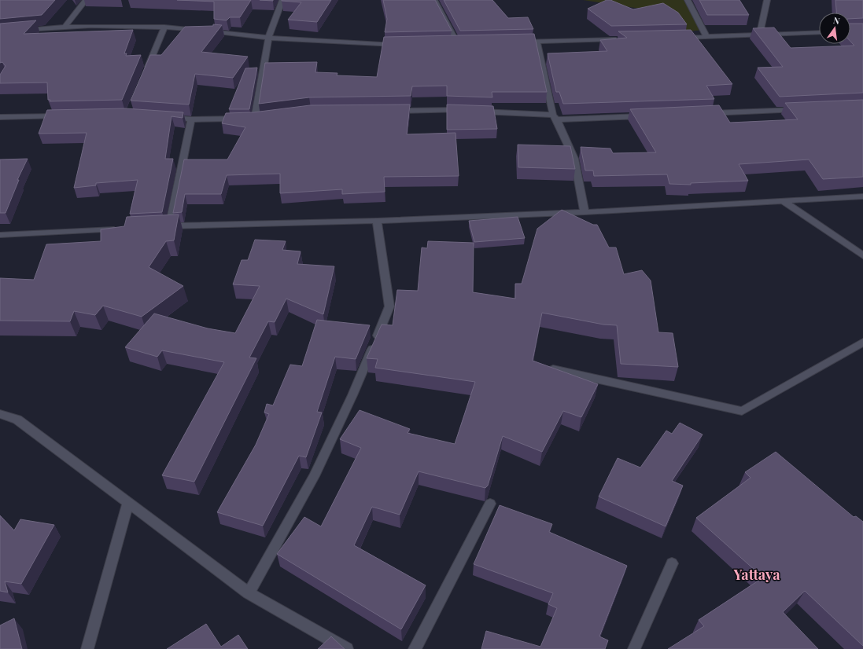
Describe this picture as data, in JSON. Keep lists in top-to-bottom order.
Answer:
{
  "districts": ["Yattaya"],
  "north": "top"
}
